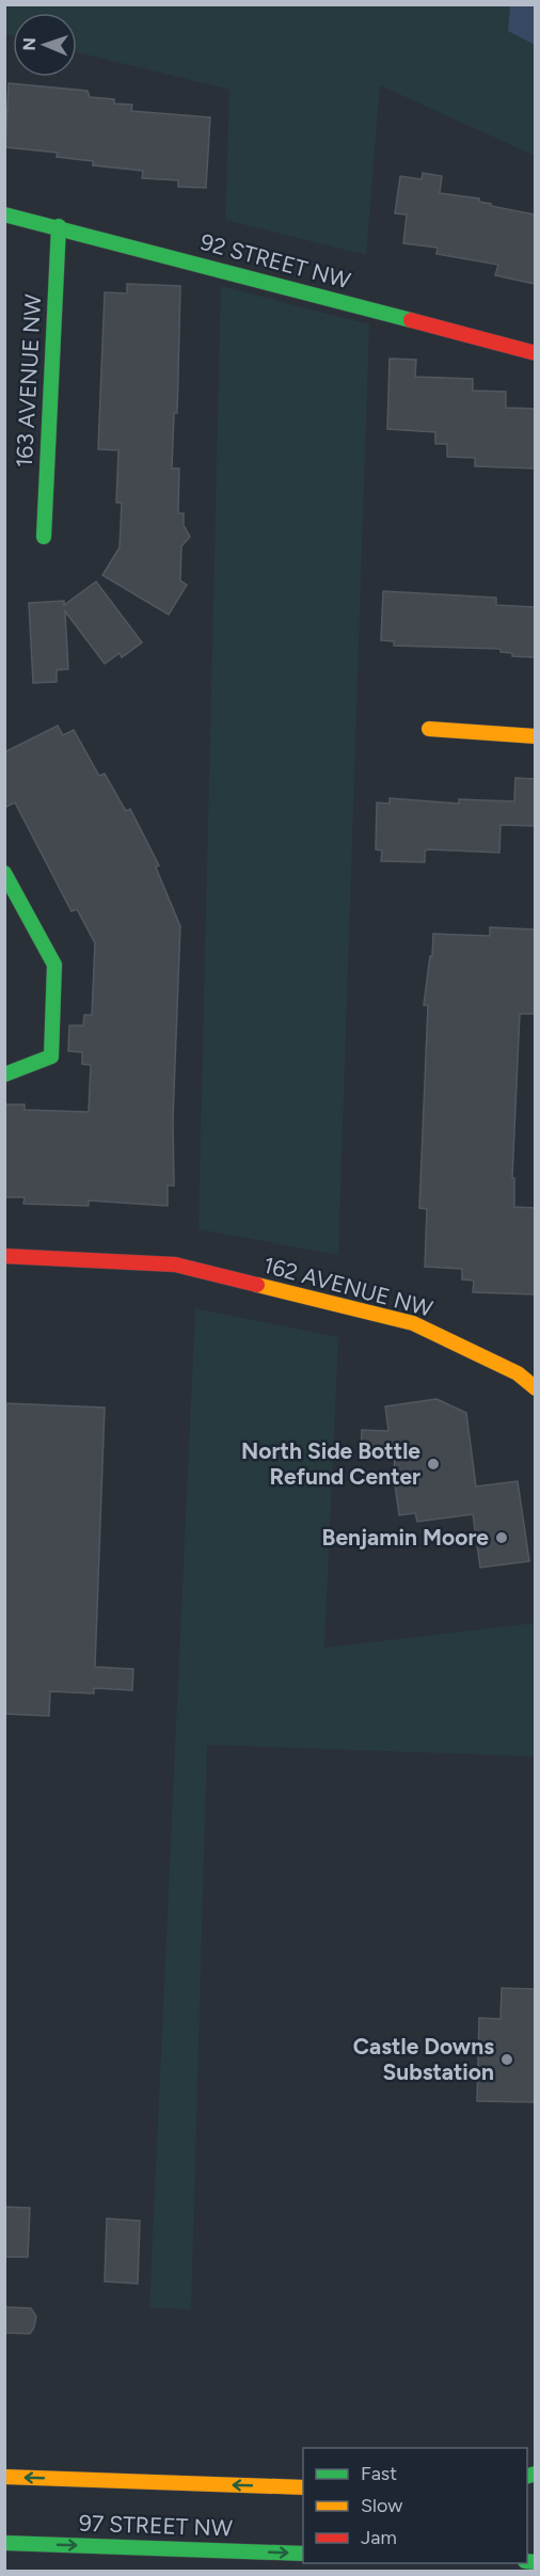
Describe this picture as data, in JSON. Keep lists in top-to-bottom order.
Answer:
{
  "streets": {
    "street": [
      "92 STREET NW",
      "163 AVENUE NW",
      "162 AVENUE NW",
      "97 STREET NW"
    ]
  },
  "crossings": [
    ["92 STREET NW", "163 AVENUE NW"]
  ],
  "places": ["North Side Bottle Refund Center", "Benjamin Moore", "Castle Downs Substation"],
  "legend": ["Fast", "Slow", "Jam"],
  "north": "left"
}
